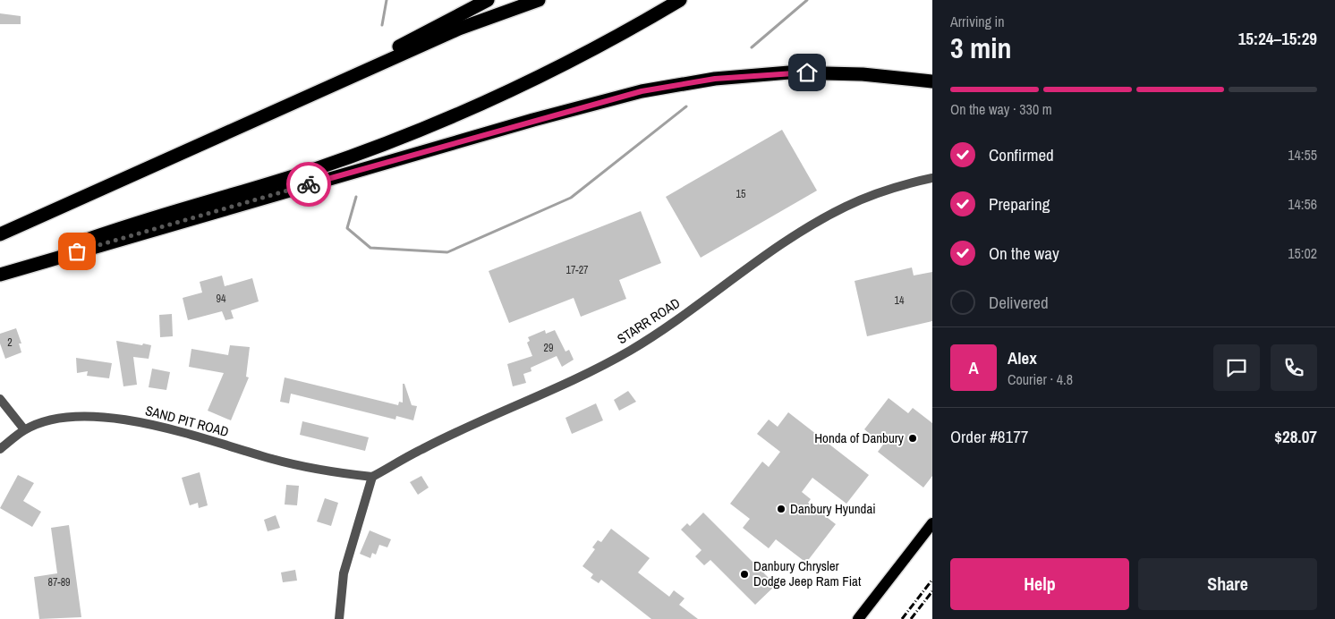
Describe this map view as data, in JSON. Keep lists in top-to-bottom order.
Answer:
{
  "streets": {
    "street": ["STARR ROAD", "SAND PIT ROAD"]
  },
  "crossings": [
    ["STARR ROAD", "SAND PIT ROAD"]
  ],
  "places": ["Honda of Danbury", "Danbury Hyundai", "Danbury Chrysler Dodge Jeep Ram Fiat"],
  "house_numbers": [
    "15",
    "17-27",
    "94",
    "14",
    "2",
    "29",
    "87-89"
  ],
  "page": {
    "heading": ["3 min", "Arriving in", "15:24–15:29"],
    "panel": [
      "Alex",
      "Courier · 4.8",
      "Order #8177",
      "$28.07"
    ],
    "bar": "On the way · 330 m",
    "list": [
      ["Confirmed", "14:55"],
      ["Preparing", "14:56"],
      ["On the way", "15:02"],
      "Delivered"
    ],
    "round": "A",
    "buttons": ["Help", "Share"]
  }
}
